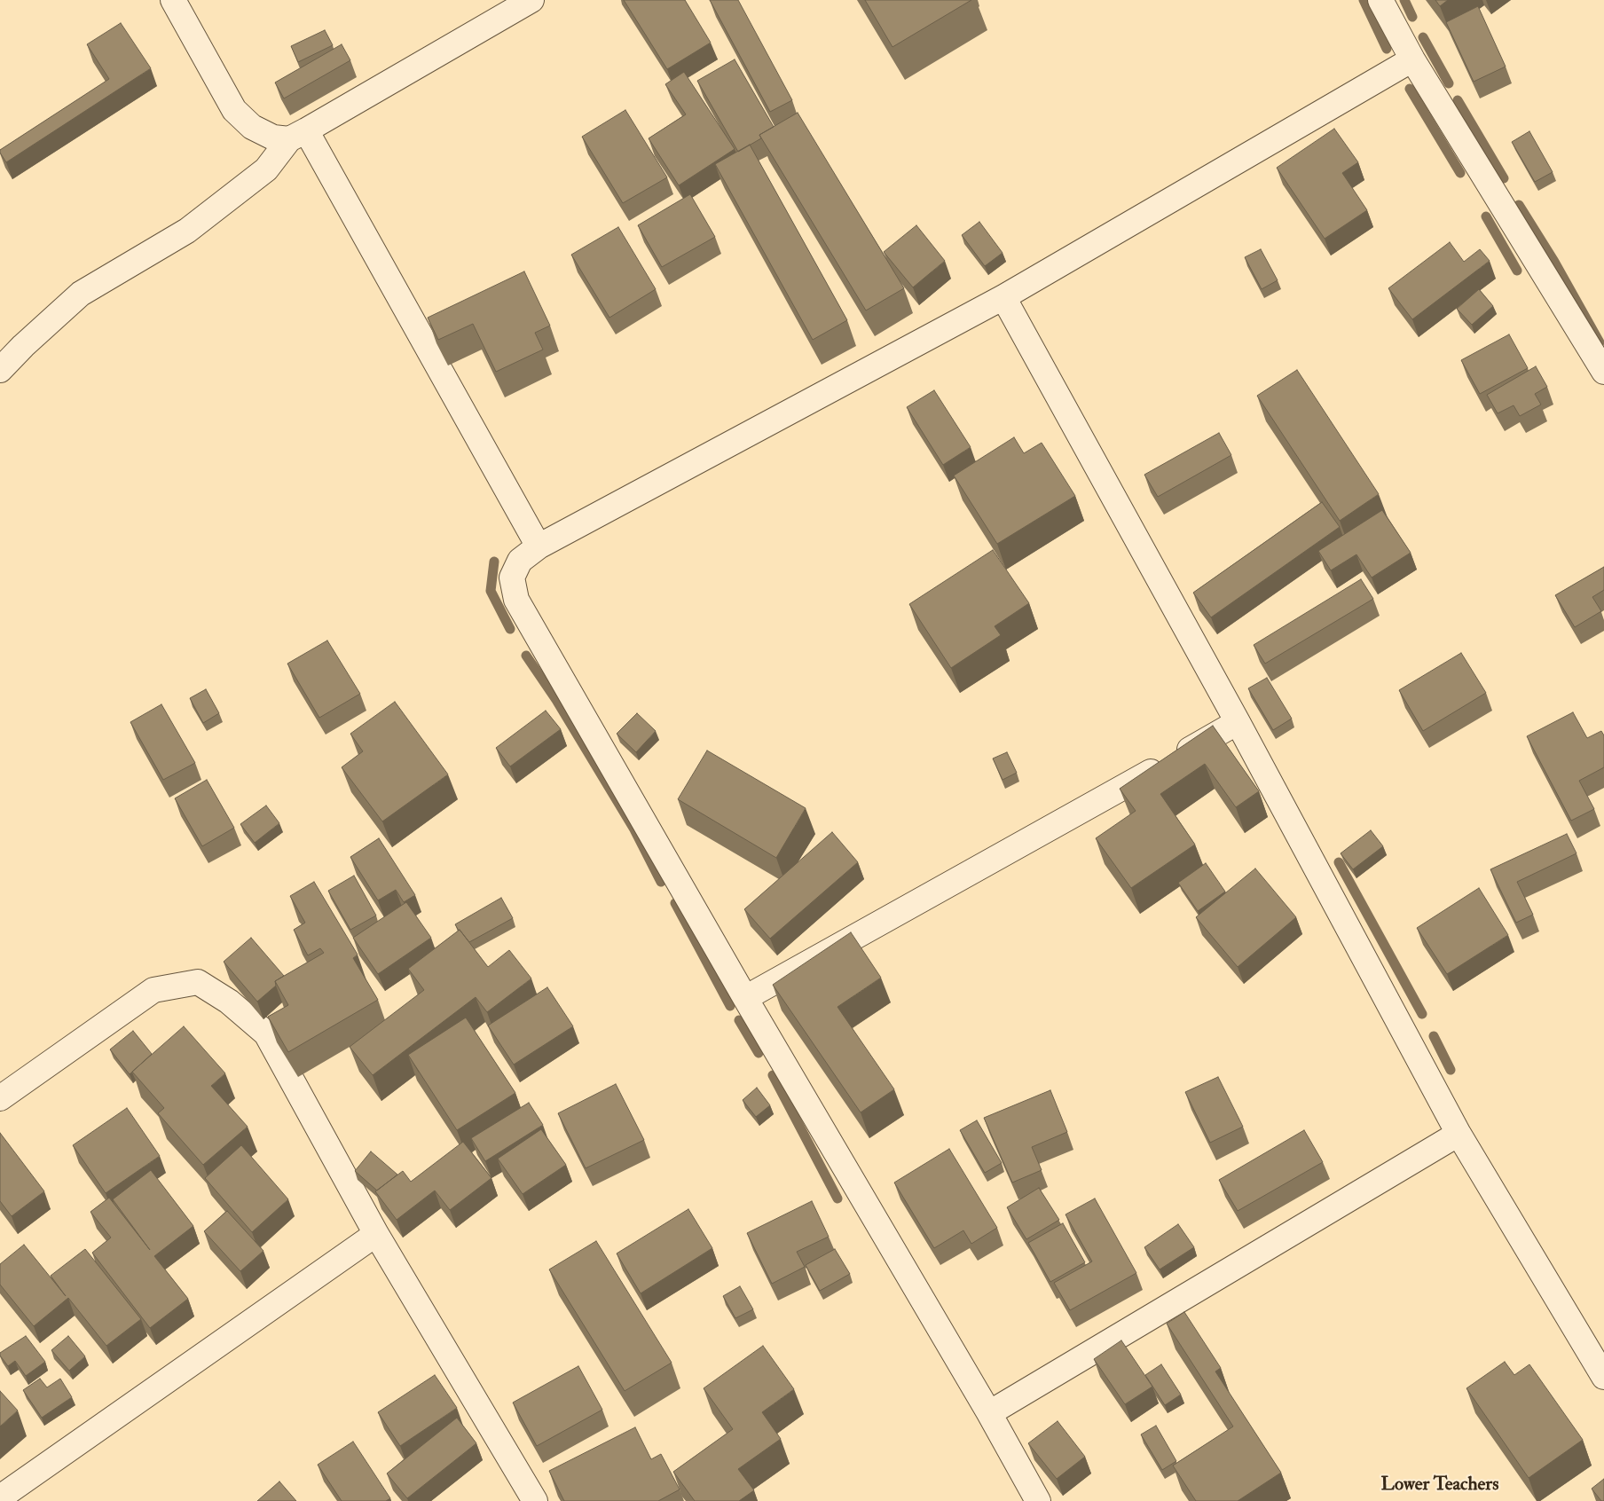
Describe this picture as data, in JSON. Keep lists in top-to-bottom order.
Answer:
{
  "districts": ["Lower Teachers"]
}
